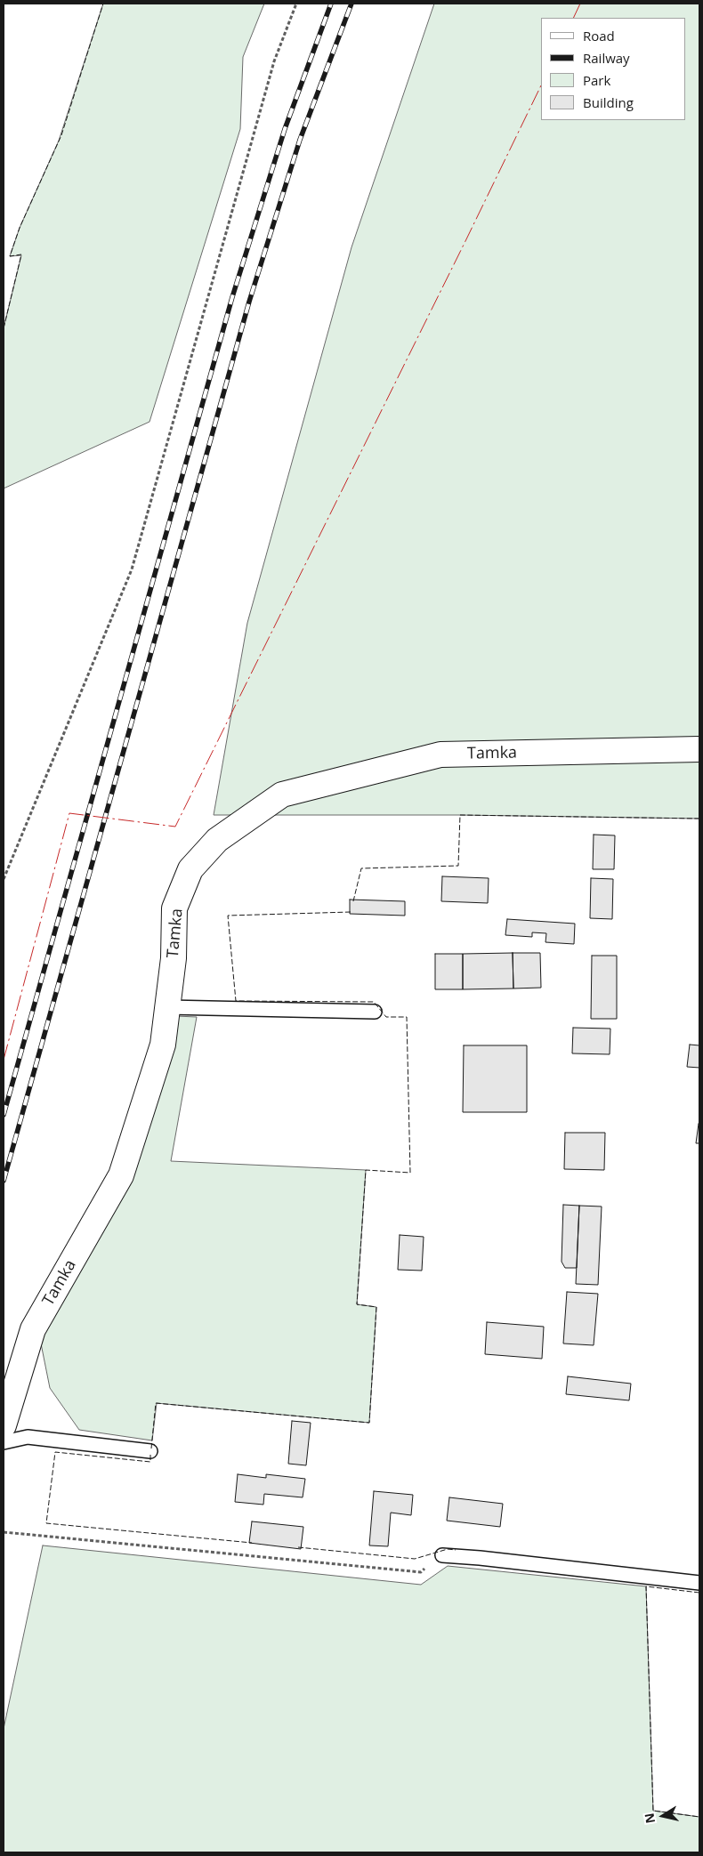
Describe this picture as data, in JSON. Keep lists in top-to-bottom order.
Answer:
{
  "streets": {
    "street": ["Tamka"]
  },
  "legend": [
    "Road",
    "Railway",
    "Park",
    "Building"
  ],
  "north": "left"
}
